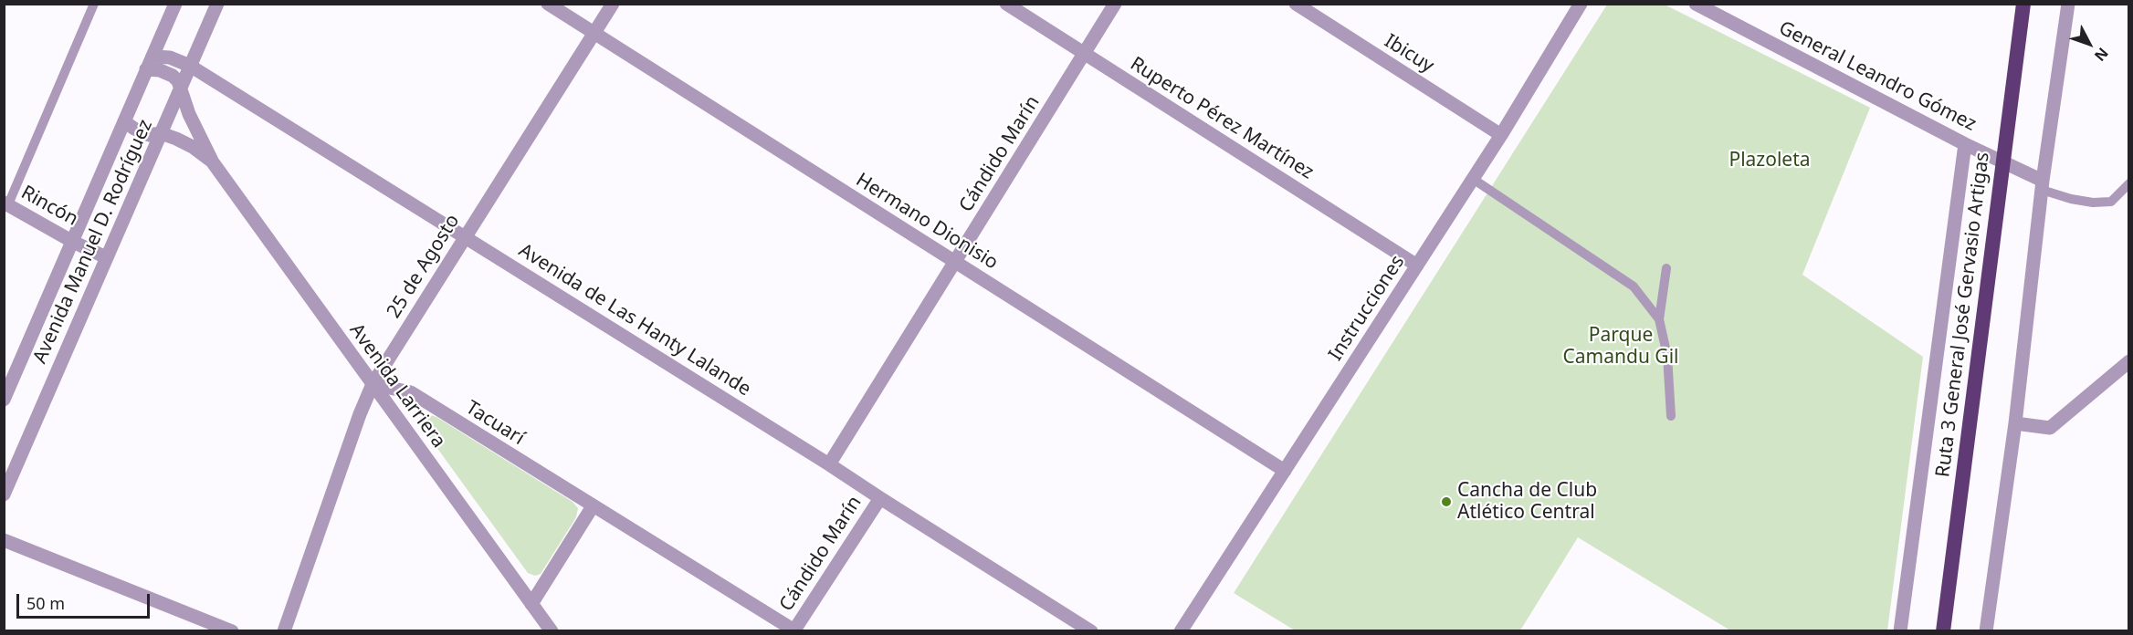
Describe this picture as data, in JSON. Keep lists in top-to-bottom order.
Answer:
{
  "streets": {
    "highway": ["Ruta 3 General José Gervasio Artigas"],
    "street": [
      "Ibicuy",
      "General Leandro Gómez",
      "Ruperto Pérez Martínez",
      "Cándido Marín",
      "Rincón",
      "Hermano Dionisio",
      "Avenida Manuel D. Rodríguez",
      "25 de Agosto",
      "Instrucciones",
      "Avenida de Las Hanty Lalande",
      "Avenida Larriera",
      "Tacuarí"
    ]
  },
  "crossings": [
    ["Ibicuy", "Instrucciones"],
    ["General Leandro Gómez", "Ruta 3 General José Gervasio Artigas"],
    ["Ruperto Pérez Martínez", "Cándido Marín"],
    ["Ruperto Pérez Martínez", "Instrucciones"],
    ["Cándido Marín", "Hermano Dionisio"],
    ["Cándido Marín", "Avenida de Las Hanty Lalande"],
    ["Cándido Marín", "Tacuarí"],
    ["Rincón", "Avenida Manuel D. Rodríguez"],
    ["Hermano Dionisio", "25 de Agosto"],
    ["Hermano Dionisio", "Instrucciones"],
    ["Avenida Manuel D. Rodríguez", "Avenida de Las Hanty Lalande"],
    ["Avenida Manuel D. Rodríguez", "Avenida Larriera"],
    ["25 de Agosto", "Avenida de Las Hanty Lalande"],
    ["25 de Agosto", "Avenida Larriera"],
    ["25 de Agosto", "Tacuarí"],
    ["Avenida Larriera", "Tacuarí"]
  ],
  "parks": ["Plazoleta", "Parque Camandu Gil"],
  "places": ["Cancha de Club Atlético Central"],
  "scale_bar": "50 m",
  "north": "bottom right"
}
